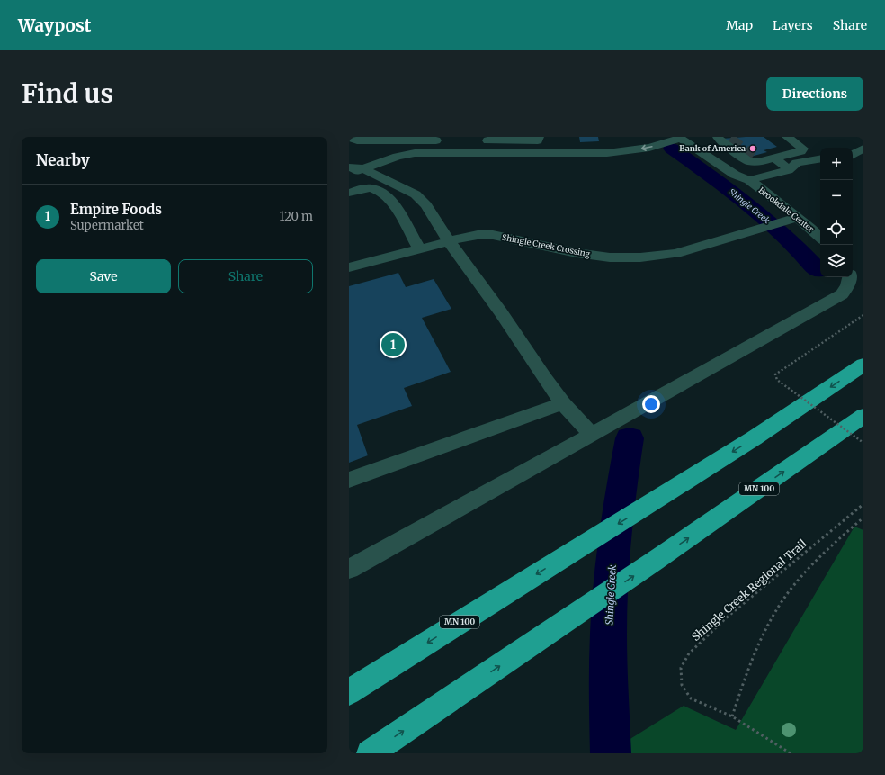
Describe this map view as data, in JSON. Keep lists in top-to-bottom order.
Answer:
{
  "streets": {
    "highway": ["MN 100"],
    "street": ["Brookdale Center", "Shingle Creek Crossing"],
    "path": ["Shingle Creek Regional Trail"]
  },
  "crossings": [
    ["Brookdale Center", "Shingle Creek Crossing"]
  ],
  "water": ["Shingle Creek"],
  "places": ["Bank of America"],
  "page": {
    "header": "Waypost",
    "nav": ["Map", "Layers", "Share"],
    "buttons": [
      "Directions",
      ["Save", "Share"]
    ],
    "title": "Find us",
    "heading": "Nearby",
    "map_buttons": ["+", "−"],
    "list": [
      {
        "mark": "1",
        "name": "Empire Foods",
        "note": "Supermarket",
        "value": "120 m"
      }
    ],
    "pins": "1"
  }
}
